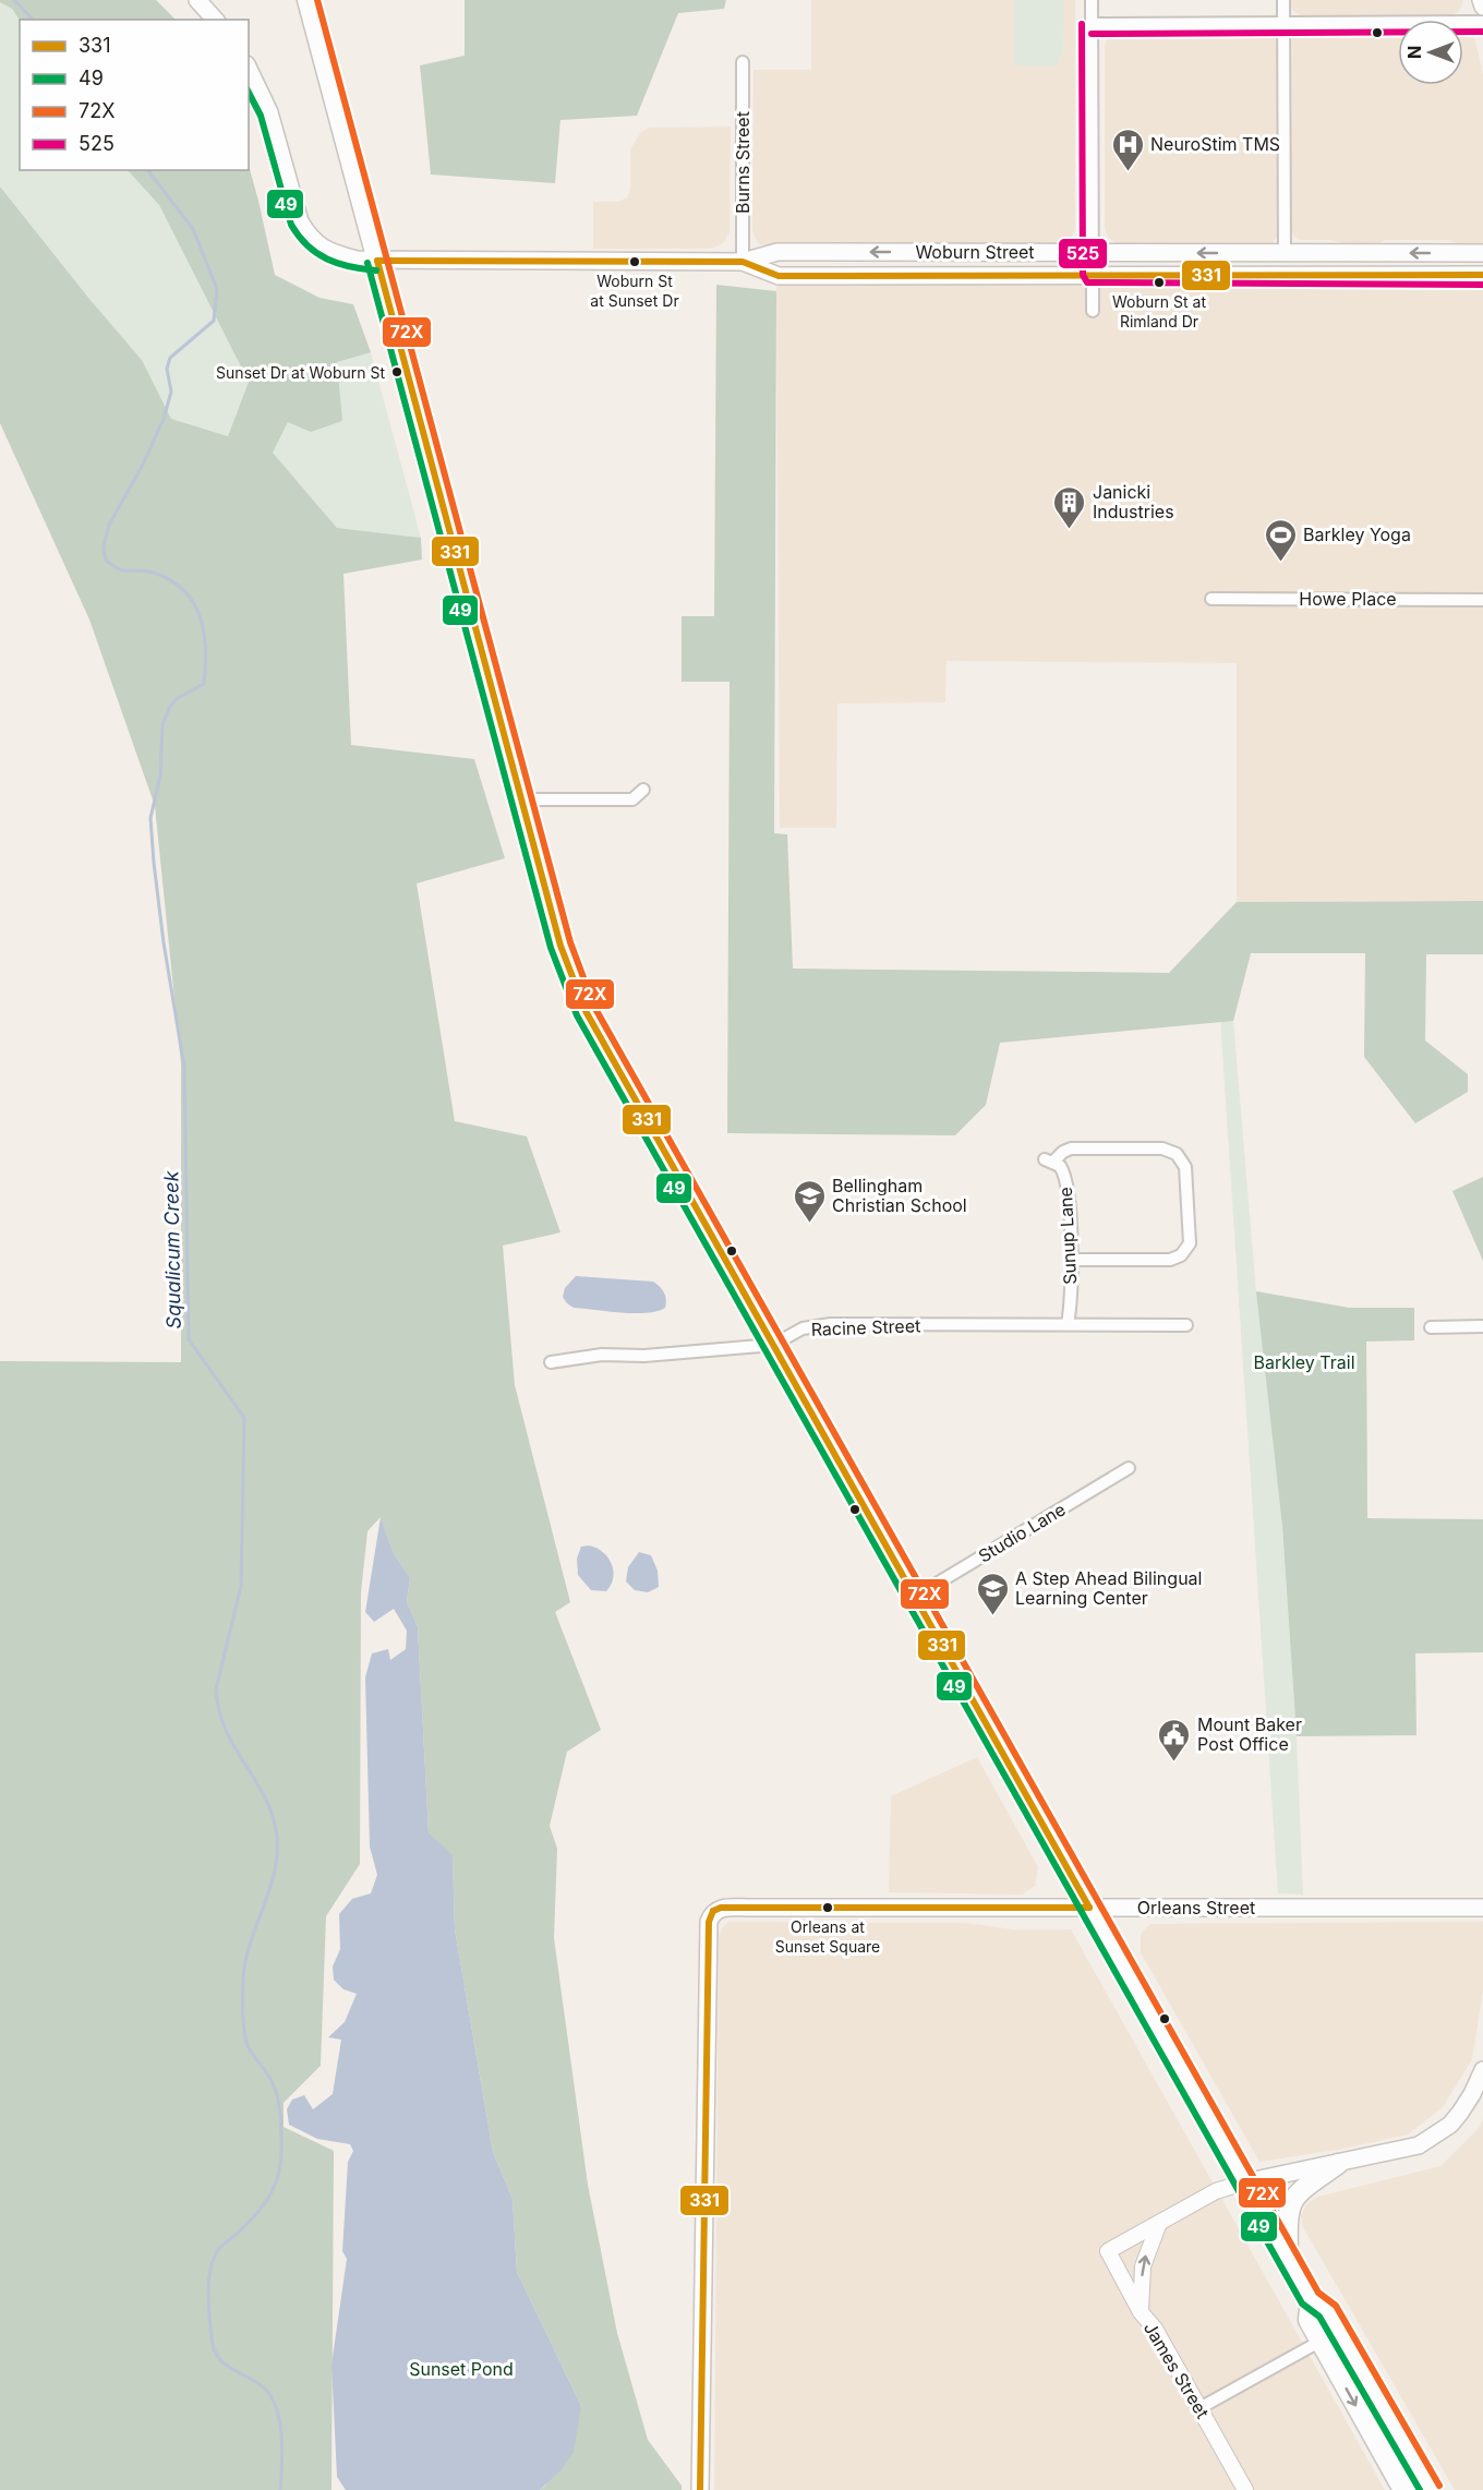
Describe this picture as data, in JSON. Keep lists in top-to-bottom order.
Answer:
{
  "streets": {
    "main road": ["Woburn Street", "Orleans Street"],
    "street": [
      "Burns Street",
      "Howe Place",
      "Sunup Lane",
      "Racine Street",
      "Studio Lane",
      "James Street"
    ]
  },
  "crossings": [
    ["Burns Street", "Woburn Street"],
    ["Sunup Lane", "Racine Street"]
  ],
  "water": ["Squalicum Creek"],
  "parks": ["Barkley Trail", "Sunset Pond"],
  "places": {
    "hospital": ["NeuroStim TMS"],
    "other": [
      "Woburn St at Sunset Dr",
      "Woburn St at Rimland Dr",
      "Sunset Dr at Woburn St",
      "Orleans at Sunset Square"
    ],
    "building": ["Janicki Industries"],
    "sports": ["Barkley Yoga"],
    "school or university": ["Bellingham Christian School", "A Step Ahead Bilingual Learning Center"],
    "public building": ["Mount Baker Post Office"]
  },
  "lines": [
    "transit line 72X",
    "transit line 525",
    "transit line 49",
    "transit line 331"
  ],
  "legend": [
    "331",
    "49",
    "72X",
    "525"
  ],
  "north": "left"
}
